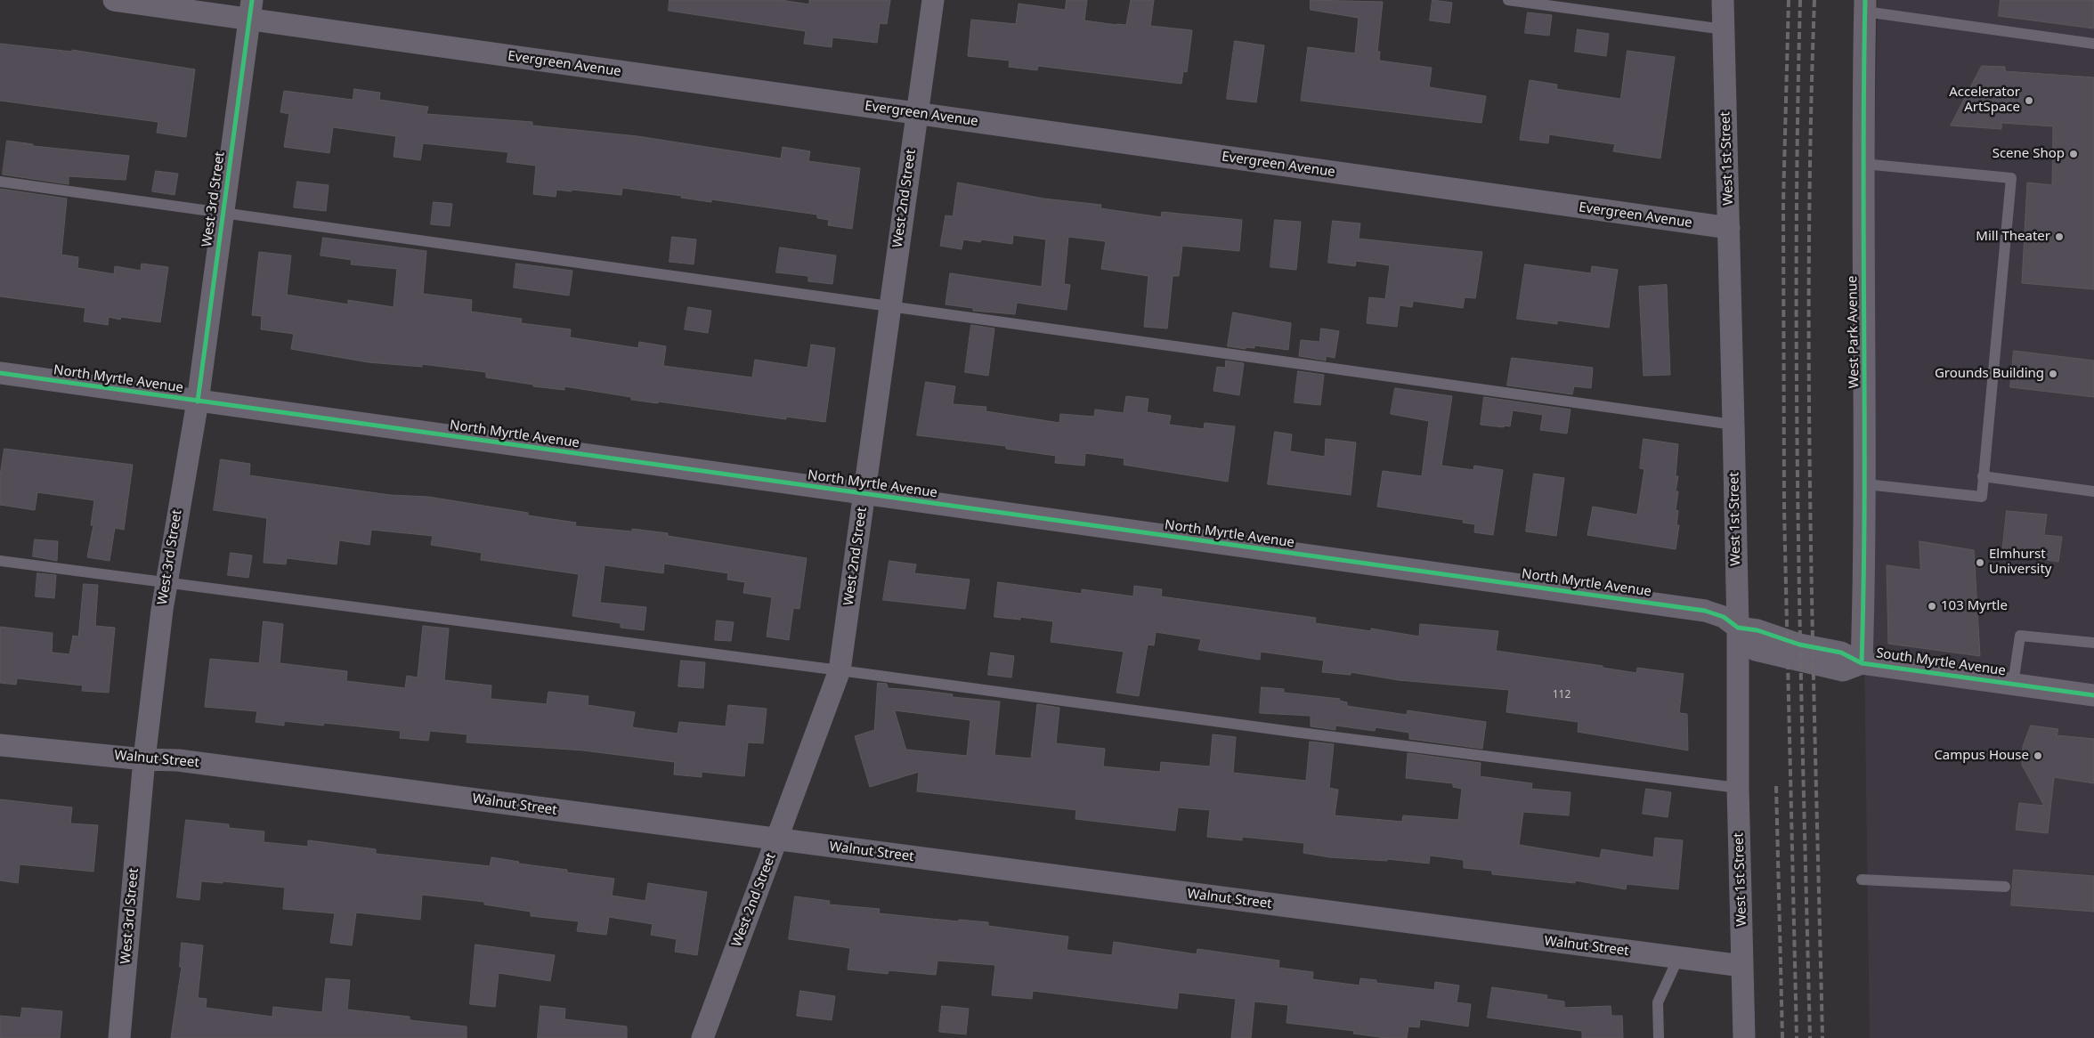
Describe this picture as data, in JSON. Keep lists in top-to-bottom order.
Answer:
{
  "streets": {
    "street": [
      "Evergreen Avenue",
      "West 1st Street",
      "West 2nd Street",
      "West 3rd Street",
      "West Park Avenue",
      "North Myrtle Avenue",
      "South Myrtle Avenue",
      "Walnut Street"
    ]
  },
  "crossings": [
    ["Evergreen Avenue", "West 1st Street"],
    ["Evergreen Avenue", "West 2nd Street"],
    ["Evergreen Avenue", "West 3rd Street"],
    ["West 1st Street", "North Myrtle Avenue"],
    ["West 1st Street", "South Myrtle Avenue"],
    ["West 1st Street", "Walnut Street"],
    ["West 2nd Street", "North Myrtle Avenue"],
    ["West 2nd Street", "Walnut Street"],
    ["West 3rd Street", "North Myrtle Avenue"],
    ["West 3rd Street", "Walnut Street"],
    ["West Park Avenue", "South Myrtle Avenue"],
    ["North Myrtle Avenue", "South Myrtle Avenue"]
  ],
  "places": [
    "Accelerator ArtSpace",
    "Scene Shop",
    "Mill Theater",
    "Grounds Building",
    "Elmhurst University",
    "103 Myrtle",
    "Campus House"
  ],
  "house_numbers": ["112"]
}
